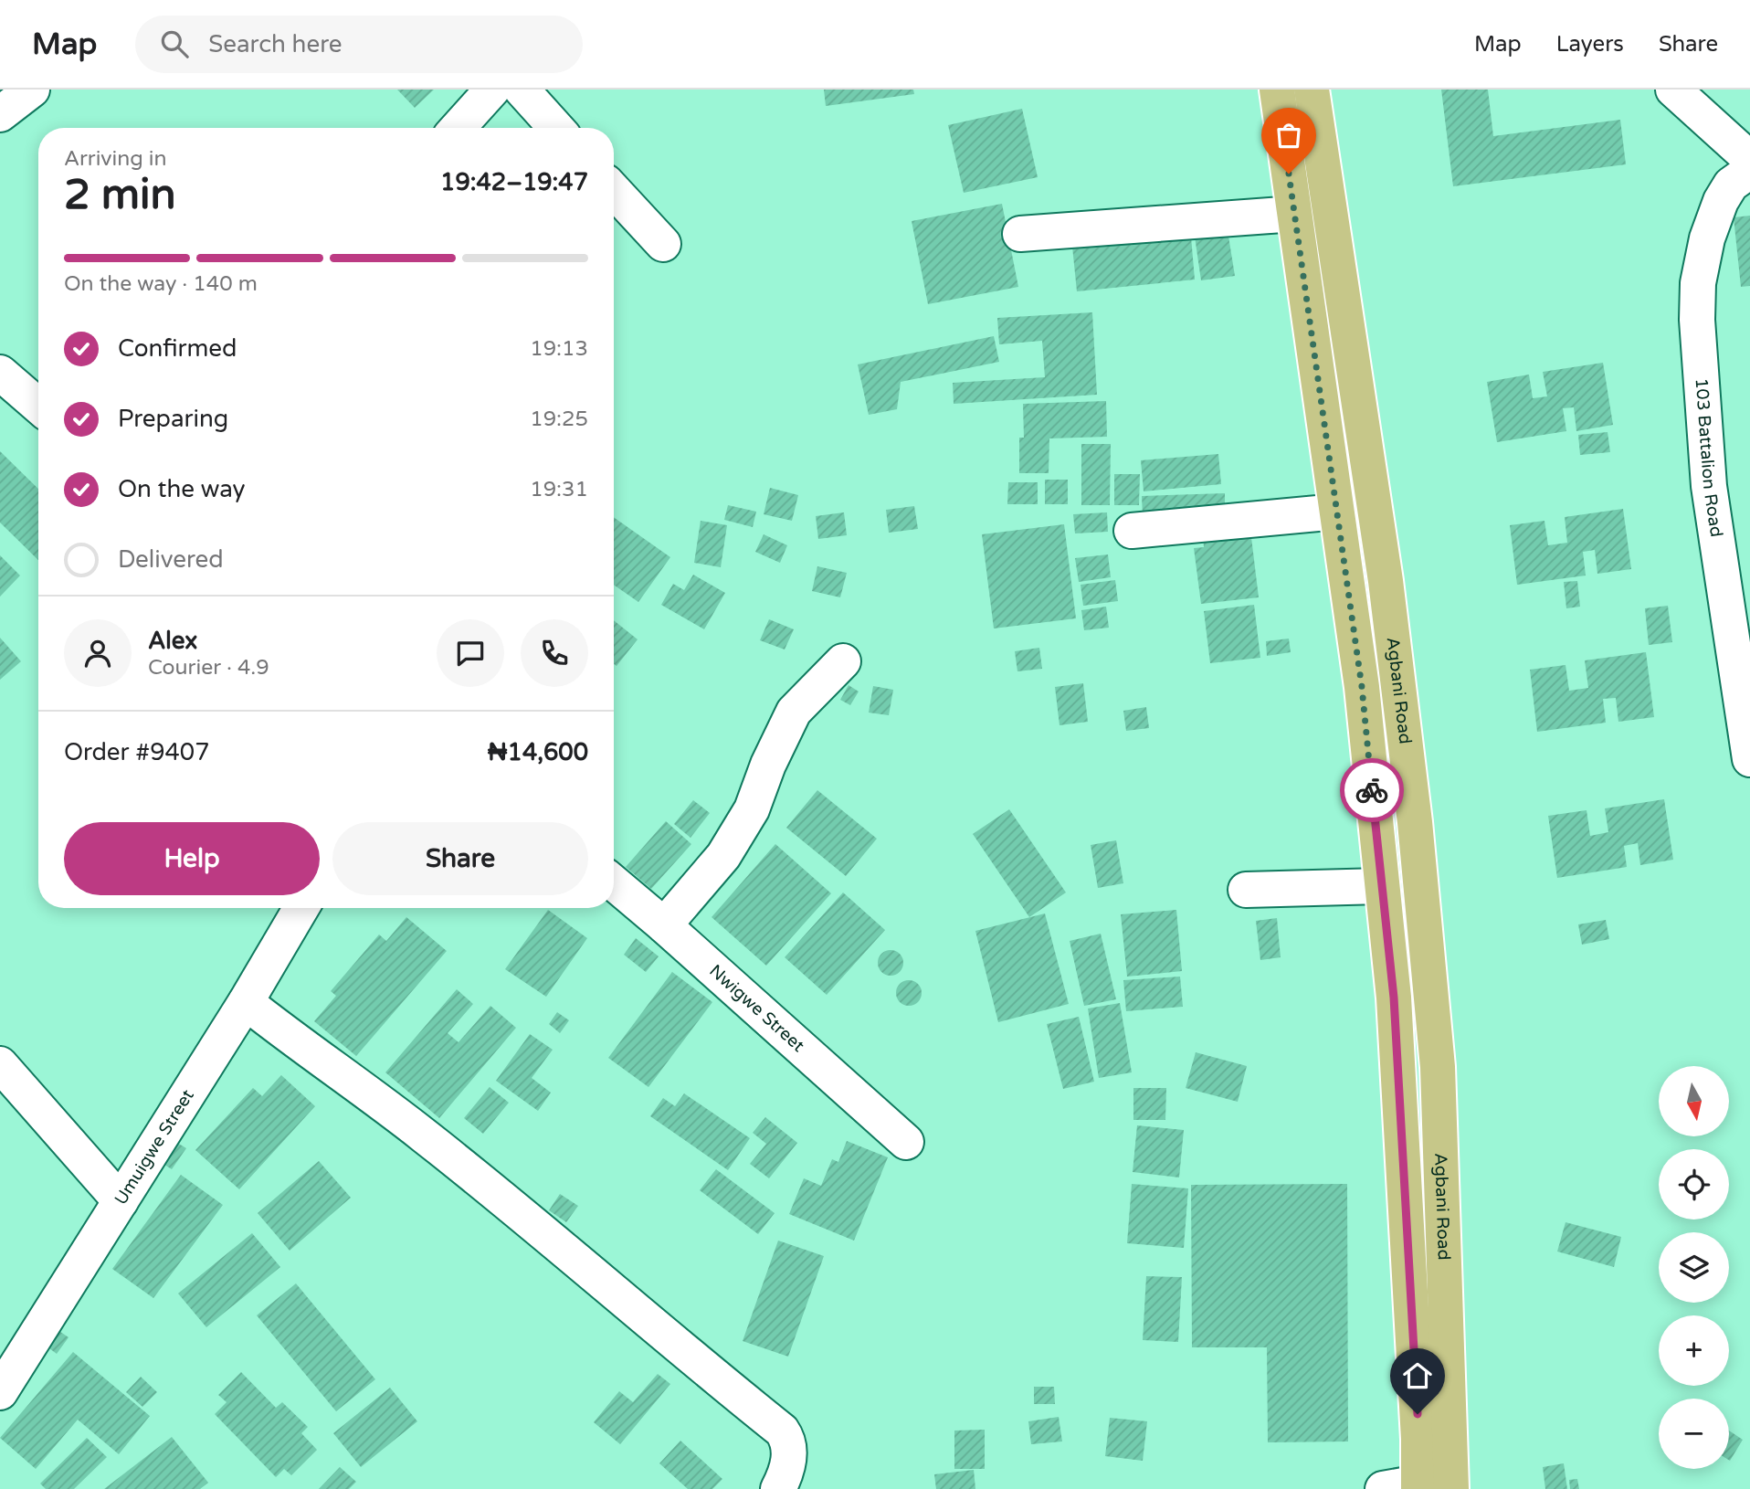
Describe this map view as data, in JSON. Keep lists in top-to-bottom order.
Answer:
{
  "streets": {
    "main road": ["Agbani Road"],
    "street": ["103 Battalion Road", "Nwigwe Street", "Umuigwe Street"]
  },
  "north": "bottom",
  "page": {
    "header": "Map",
    "search": "Search here",
    "nav": ["Map", "Layers", "Share"],
    "heading": ["2 min", "Arriving in", "19:42–19:47"],
    "panel": [
      "Alex",
      "Courier · 4.9",
      "Order #9407",
      "₦14,600"
    ],
    "bar": "On the way · 140 m",
    "list": [
      ["Confirmed", "19:13"],
      ["Preparing", "19:25"],
      ["On the way", "19:31"],
      "Delivered"
    ],
    "buttons": ["Help", "Share"],
    "map_buttons": ["+", "−"]
  }
}
